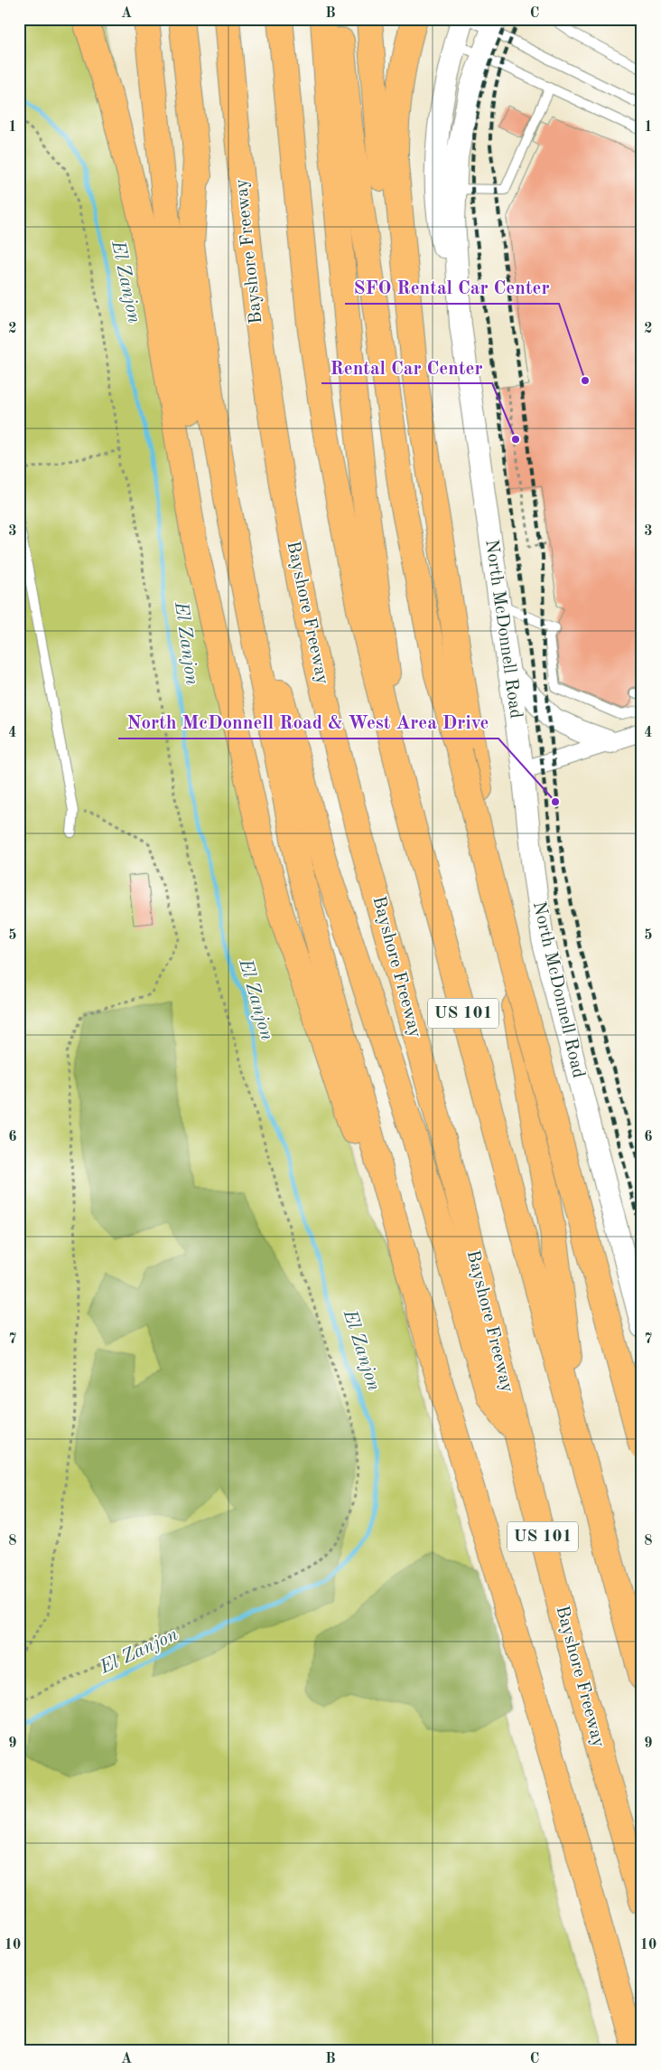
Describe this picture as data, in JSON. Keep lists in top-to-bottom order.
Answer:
{
  "streets": {
    "highway": ["Bayshore Freeway", "US 101"],
    "street": ["North McDonnell Road"]
  },
  "water": ["El Zanjon"],
  "places": ["SFO Rental Car Center", "Rental Car Center", "North McDonnell Road & West Area Drive"],
  "grid": {
    "columns": ["A", "B", "C"],
    "rows": [
      "1",
      "2",
      "3",
      "4",
      "5",
      "6",
      "7",
      "8",
      "9",
      "10"
    ]
  }
}
